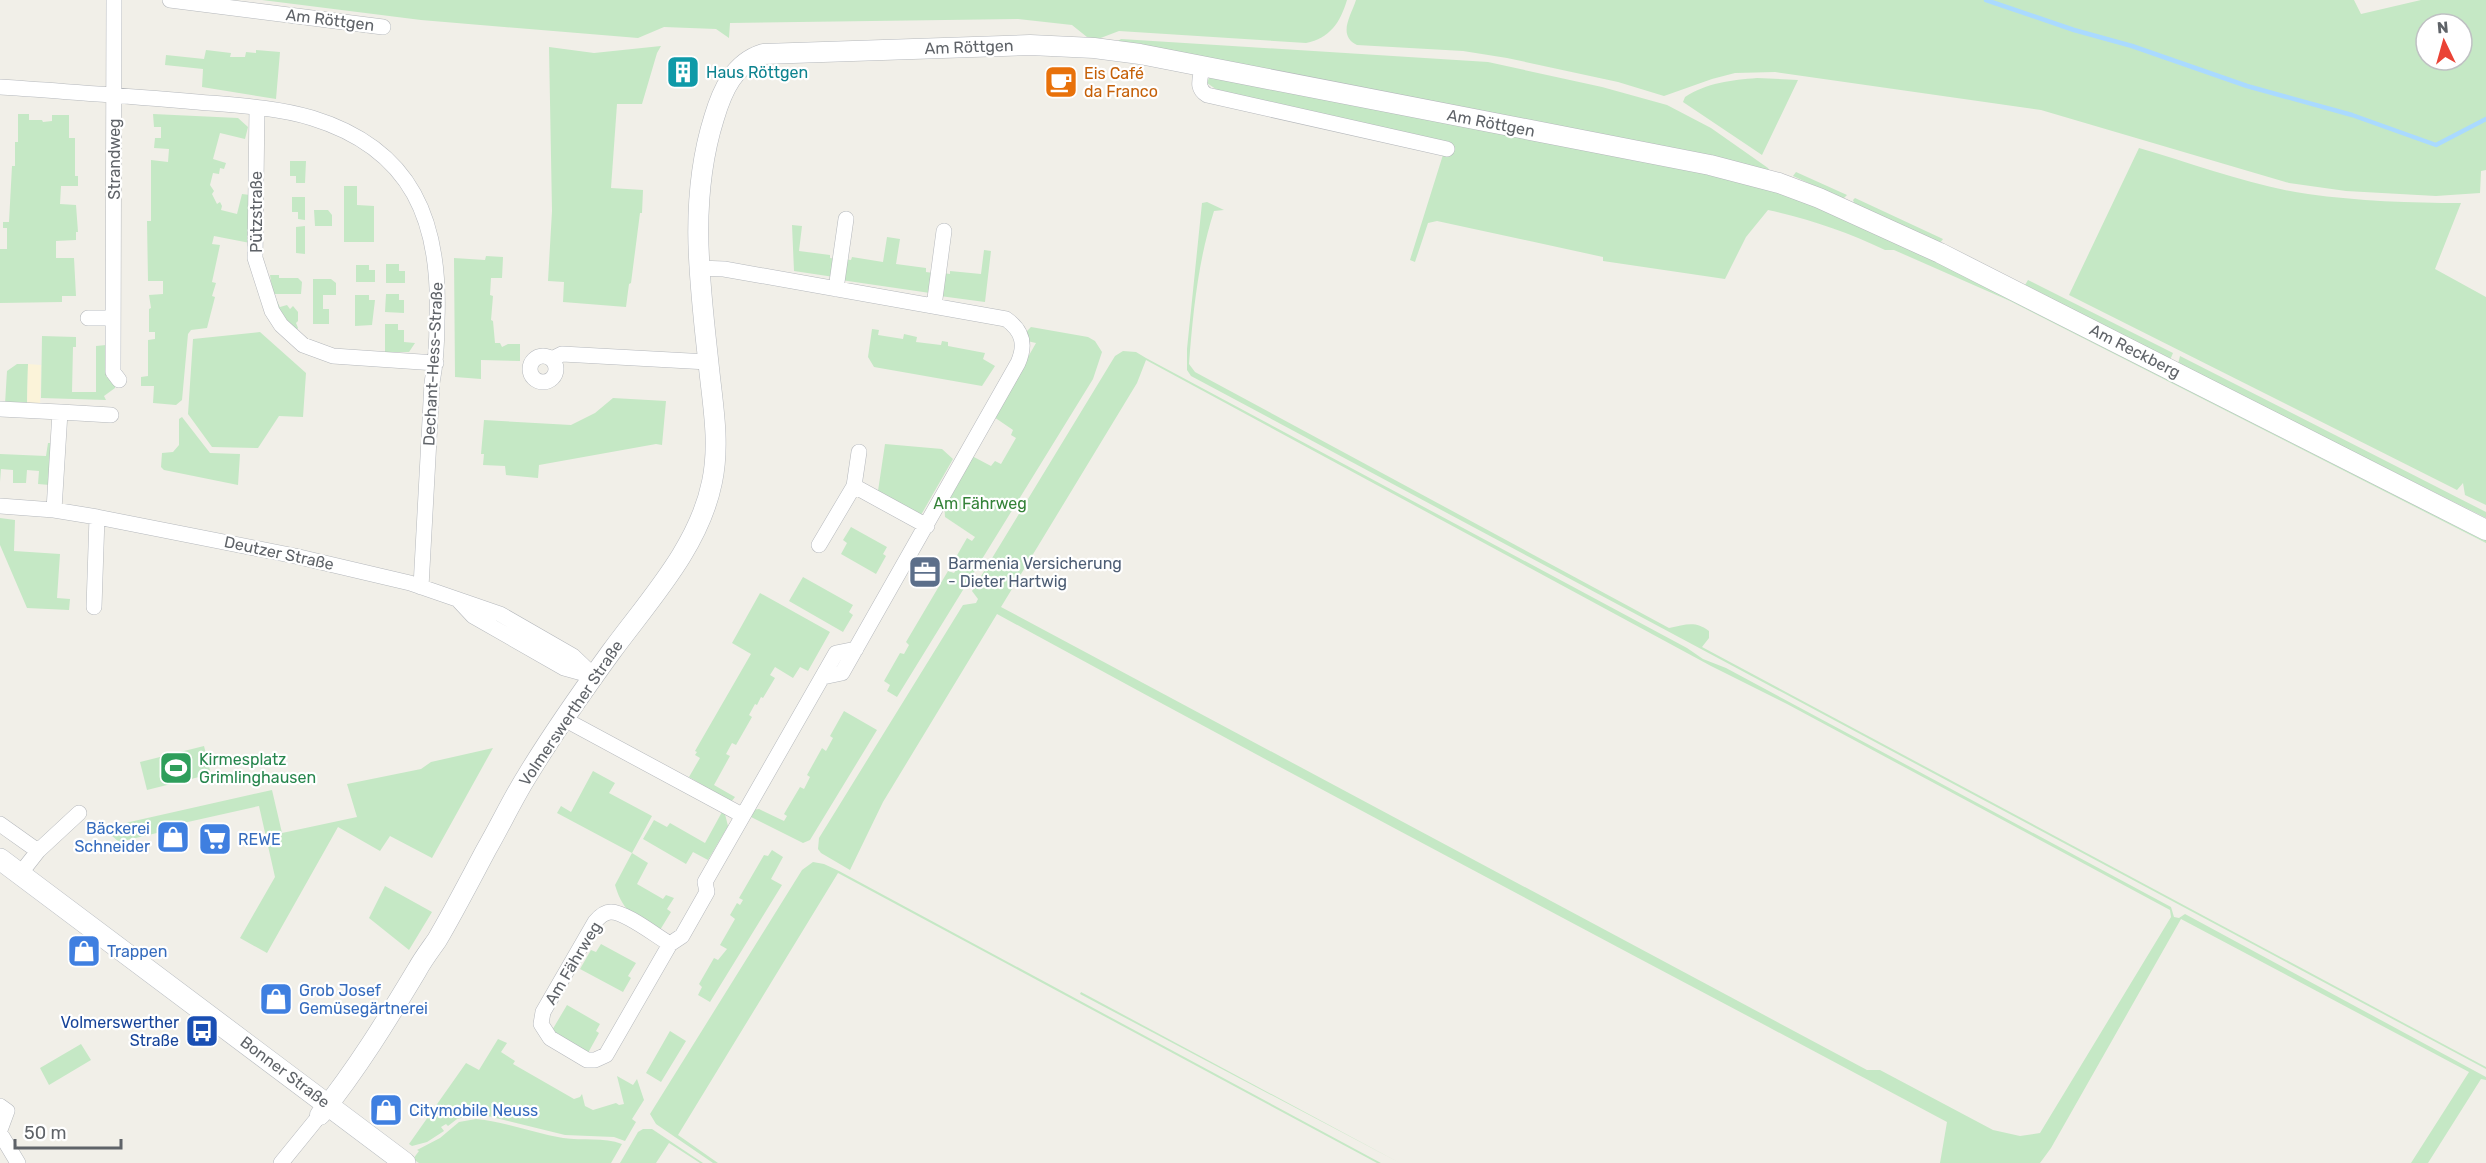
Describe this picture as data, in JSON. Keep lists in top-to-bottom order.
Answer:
{
  "streets": {
    "main road": ["Bonner Straße"],
    "street": [
      "Am Röttgen",
      "Strandweg",
      "Pützstraße",
      "Am Reckberg",
      "Dechant-Hess-Straße",
      "Deutzer Straße",
      "Volmerswerther Straße",
      "Am Fährweg"
    ]
  },
  "crossings": [
    ["Am Röttgen", "Am Reckberg"],
    ["Am Röttgen", "Volmerswerther Straße"],
    ["Strandweg", "Dechant-Hess-Straße"],
    ["Pützstraße", "Dechant-Hess-Straße"],
    ["Dechant-Hess-Straße", "Deutzer Straße"],
    ["Deutzer Straße", "Volmerswerther Straße"],
    ["Volmerswerther Straße", "Am Fährweg"],
    ["Volmerswerther Straße", "Bonner Straße"]
  ],
  "parks": ["Am Fährweg"],
  "places": {
    "building": ["Haus Röttgen"],
    "cafe": ["Eis Café da Franco"],
    "office": ["Barmenia Versicherung - Dieter Hartwig"],
    "sports": ["Kirmesplatz Grimlinghausen"],
    "shop": [
      "Bäckerei Schneider",
      "Trappen",
      "Grob Josef Gemüsegärtnerei",
      "Citymobile Neuss"
    ],
    "supermarket": ["REWE"],
    "bus stop": ["Volmerswerther Straße"]
  },
  "scale_bar": "50 m",
  "north": "top"
}
